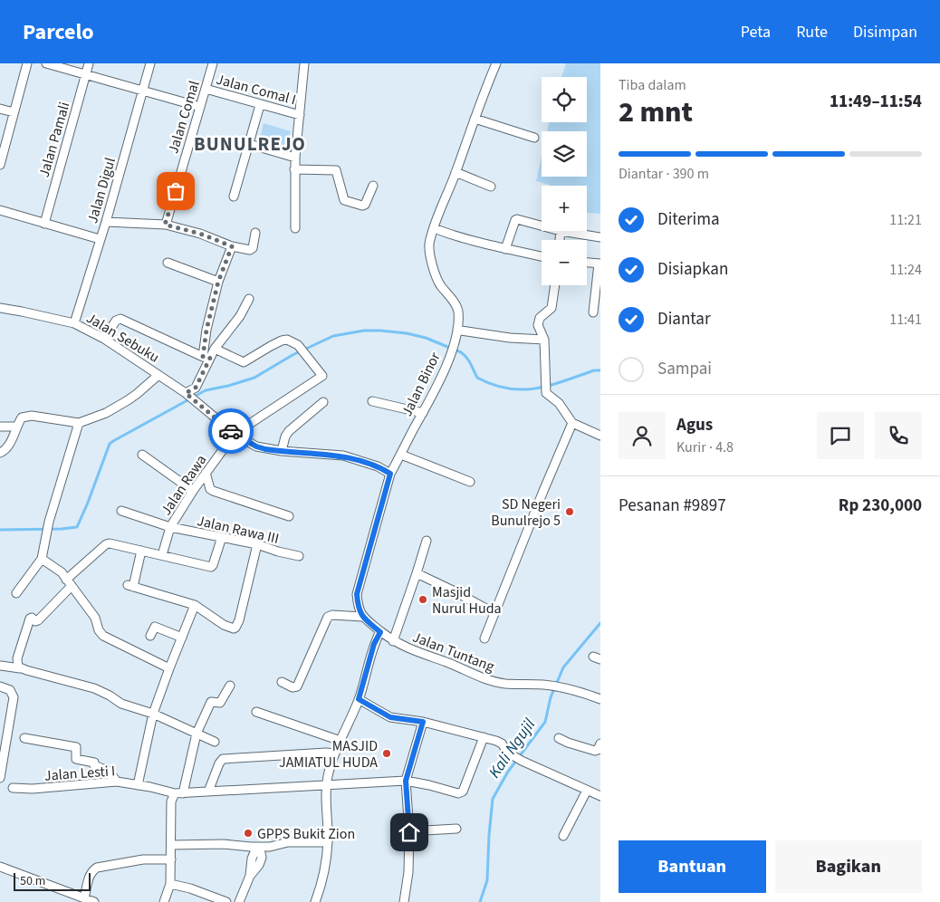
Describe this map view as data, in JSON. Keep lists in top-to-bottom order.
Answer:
{
  "streets": {
    "street": [
      "Jalan Comal I",
      "Jalan Comal",
      "Jalan Pamali",
      "Jalan Digul",
      "Jalan Sebuku",
      "Jalan Binor",
      "Jalan Rawa",
      "Jalan Rawa III",
      "Jalan Tuntang",
      "Jalan Lesti I"
    ]
  },
  "crossings": [
    ["Jalan Comal I", "Jalan Comal"],
    ["Jalan Digul", "Jalan Sebuku"],
    ["Jalan Sebuku", "Jalan Binor"],
    ["Jalan Sebuku", "Jalan Rawa"],
    ["Jalan Binor", "Jalan Tuntang"],
    ["Jalan Rawa", "Jalan Rawa III"]
  ],
  "districts": ["BUNULREJO"],
  "water": ["Kali Ngujil"],
  "places": [
    "SD Negeri Bunulrejo 5",
    "Masjid Nurul Huda",
    "MASJID JAMIATUL HUDA",
    "GPPS Bukit Zion"
  ],
  "scale_bar": "50 m",
  "page": {
    "header": "Parcelo",
    "nav": ["Peta", "Rute", "Disimpan"],
    "heading": ["2 mnt", "Tiba dalam", "11:49–11:54"],
    "panel": [
      "Agus",
      "Kurir · 4.8",
      "Pesanan #9897",
      "Rp 230,000"
    ],
    "map_buttons": ["+", "−"],
    "bar": "Diantar · 390 m",
    "list": [
      ["Diterima", "11:21"],
      ["Disiapkan", "11:24"],
      ["Diantar", "11:41"],
      "Sampai"
    ],
    "buttons": ["Bantuan", "Bagikan"],
    "scale": "50 m"
  }
}
